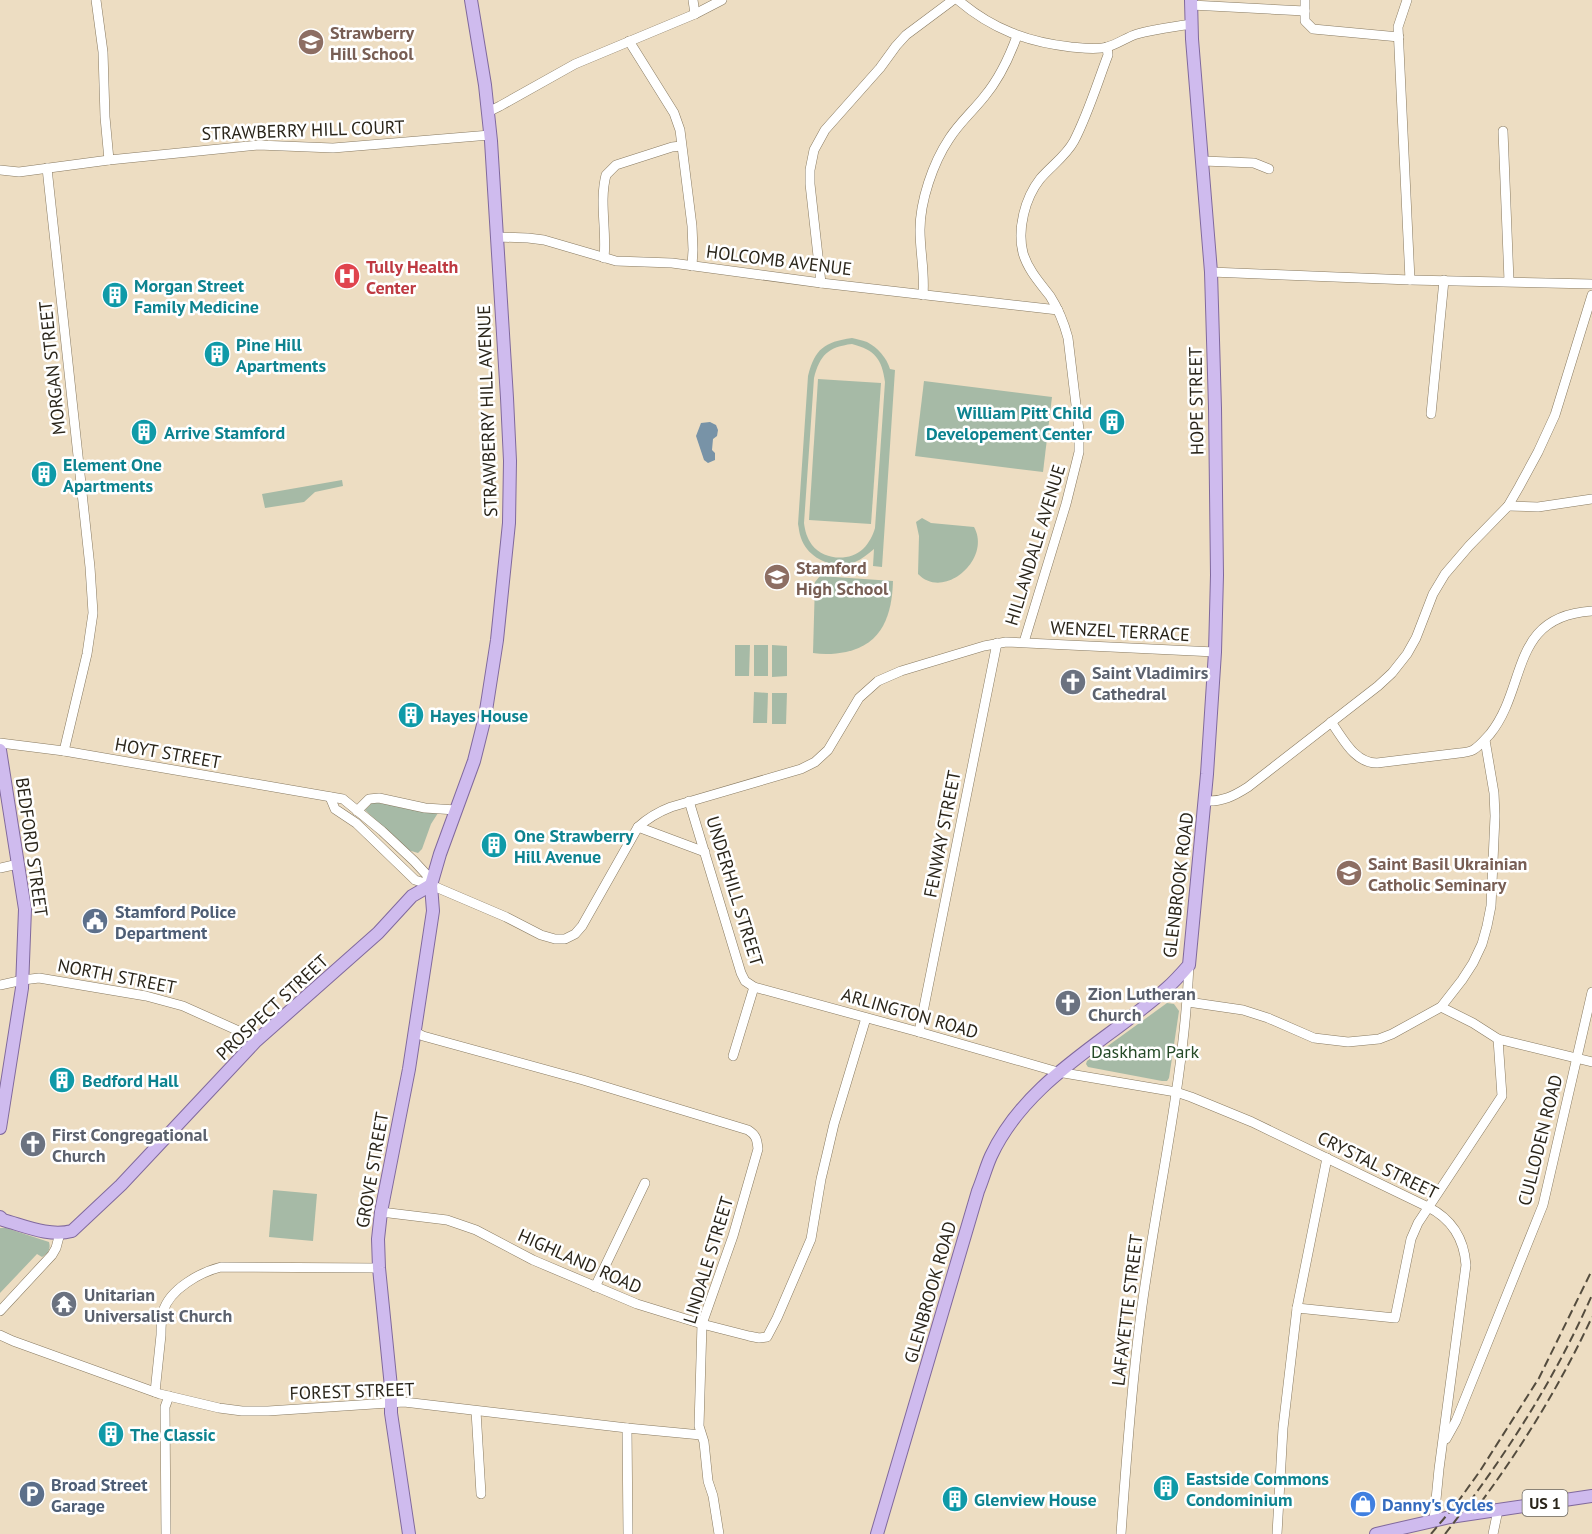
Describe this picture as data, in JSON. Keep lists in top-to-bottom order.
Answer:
{
  "streets": {
    "main road": [
      "HOPE STREET",
      "STRAWBERRY HILL AVENUE",
      "BEDFORD STREET",
      "GLENBROOK ROAD",
      "PROSPECT STREET",
      "GROVE STREET",
      "US 1"
    ],
    "street": [
      "STRAWBERRY HILL COURT",
      "HOLCOMB AVENUE",
      "MORGAN STREET",
      "HILLANDALE AVENUE",
      "WENZEL TERRACE",
      "HOYT STREET",
      "FENWAY STREET",
      "UNDERHILL STREET",
      "NORTH STREET",
      "ARLINGTON ROAD",
      "CULLODEN ROAD",
      "CRYSTAL STREET",
      "LINDALE STREET",
      "HIGHLAND ROAD",
      "LAFAYETTE STREET",
      "FOREST STREET"
    ]
  },
  "crossings": [
    ["STRAWBERRY HILL COURT", "MORGAN STREET"],
    ["STRAWBERRY HILL COURT", "STRAWBERRY HILL AVENUE"],
    ["HOLCOMB AVENUE", "STRAWBERRY HILL AVENUE"],
    ["HOLCOMB AVENUE", "HILLANDALE AVENUE"],
    ["MORGAN STREET", "HOYT STREET"],
    ["HOPE STREET", "WENZEL TERRACE"],
    ["HOPE STREET", "GLENBROOK ROAD"],
    ["STRAWBERRY HILL AVENUE", "HILLANDALE AVENUE"],
    ["STRAWBERRY HILL AVENUE", "HOYT STREET"],
    ["STRAWBERRY HILL AVENUE", "PROSPECT STREET"],
    ["STRAWBERRY HILL AVENUE", "GROVE STREET"],
    ["HILLANDALE AVENUE", "WENZEL TERRACE"],
    ["HILLANDALE AVENUE", "HOYT STREET"],
    ["HILLANDALE AVENUE", "FENWAY STREET"],
    ["HILLANDALE AVENUE", "UNDERHILL STREET"],
    ["HILLANDALE AVENUE", "PROSPECT STREET"],
    ["HILLANDALE AVENUE", "GROVE STREET"],
    ["HOYT STREET", "PROSPECT STREET"],
    ["HOYT STREET", "GROVE STREET"],
    ["FENWAY STREET", "ARLINGTON ROAD"],
    ["BEDFORD STREET", "NORTH STREET"],
    ["GLENBROOK ROAD", "ARLINGTON ROAD"],
    ["GLENBROOK ROAD", "LAFAYETTE STREET"],
    ["UNDERHILL STREET", "ARLINGTON ROAD"],
    ["NORTH STREET", "PROSPECT STREET"],
    ["PROSPECT STREET", "GROVE STREET"],
    ["ARLINGTON ROAD", "CRYSTAL STREET"],
    ["ARLINGTON ROAD", "HIGHLAND ROAD"],
    ["ARLINGTON ROAD", "LAFAYETTE STREET"],
    ["CULLODEN ROAD", "CRYSTAL STREET"],
    ["CRYSTAL STREET", "LAFAYETTE STREET"],
    ["CRYSTAL STREET", "US 1"],
    ["GROVE STREET", "LINDALE STREET"],
    ["GROVE STREET", "HIGHLAND ROAD"],
    ["GROVE STREET", "FOREST STREET"],
    ["LINDALE STREET", "HIGHLAND ROAD"],
    ["LINDALE STREET", "FOREST STREET"]
  ],
  "parks": ["Daskham Park"],
  "places": {
    "school or university": ["Strawberry Hill School", "Stamford High School", "Saint Basil Ukrainian Catholic Seminary"],
    "hospital": ["Tully Health Center"],
    "building": [
      "Morgan Street Family Medicine",
      "Pine Hill Apartments",
      "William Pitt Child Developement Center",
      "Arrive Stamford",
      "Element One Apartments",
      "Hayes House",
      "One Strawberry Hill Avenue",
      "Bedford Hall",
      "The Classic",
      "Eastside Commons Condominium",
      "Glenview House"
    ],
    "church": ["Saint Vladimirs Cathedral", "Zion Lutheran Church", "First Congregational Church"],
    "public building": ["Stamford Police Department"],
    "temple": ["Unitarian Universalist Church"],
    "parking": ["Broad Street Garage"],
    "shop": ["Danny's Cycles"]
  }
}
